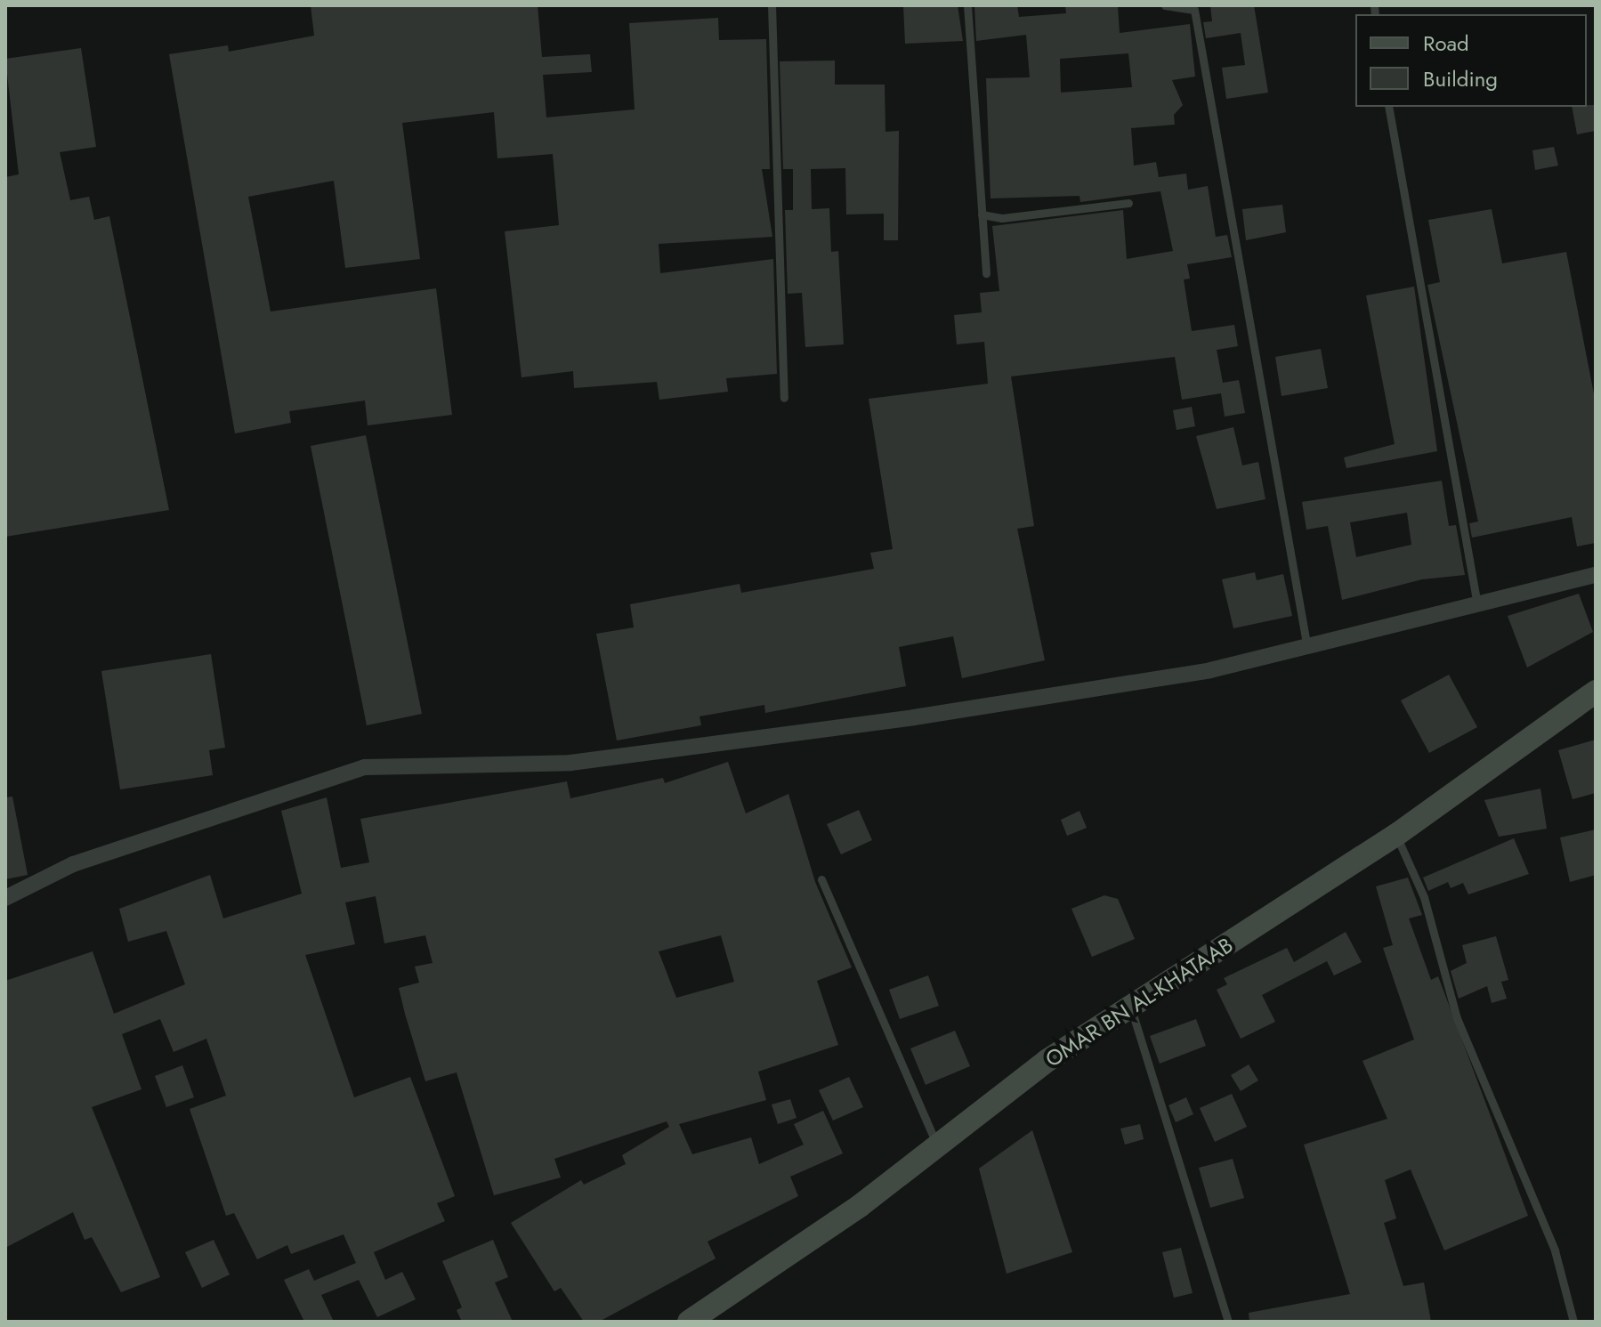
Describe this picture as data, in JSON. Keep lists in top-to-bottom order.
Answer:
{
  "streets": {
    "main road": ["OMAR BN AL-KHATAAB"]
  },
  "legend": ["Road", "Building"]
}
